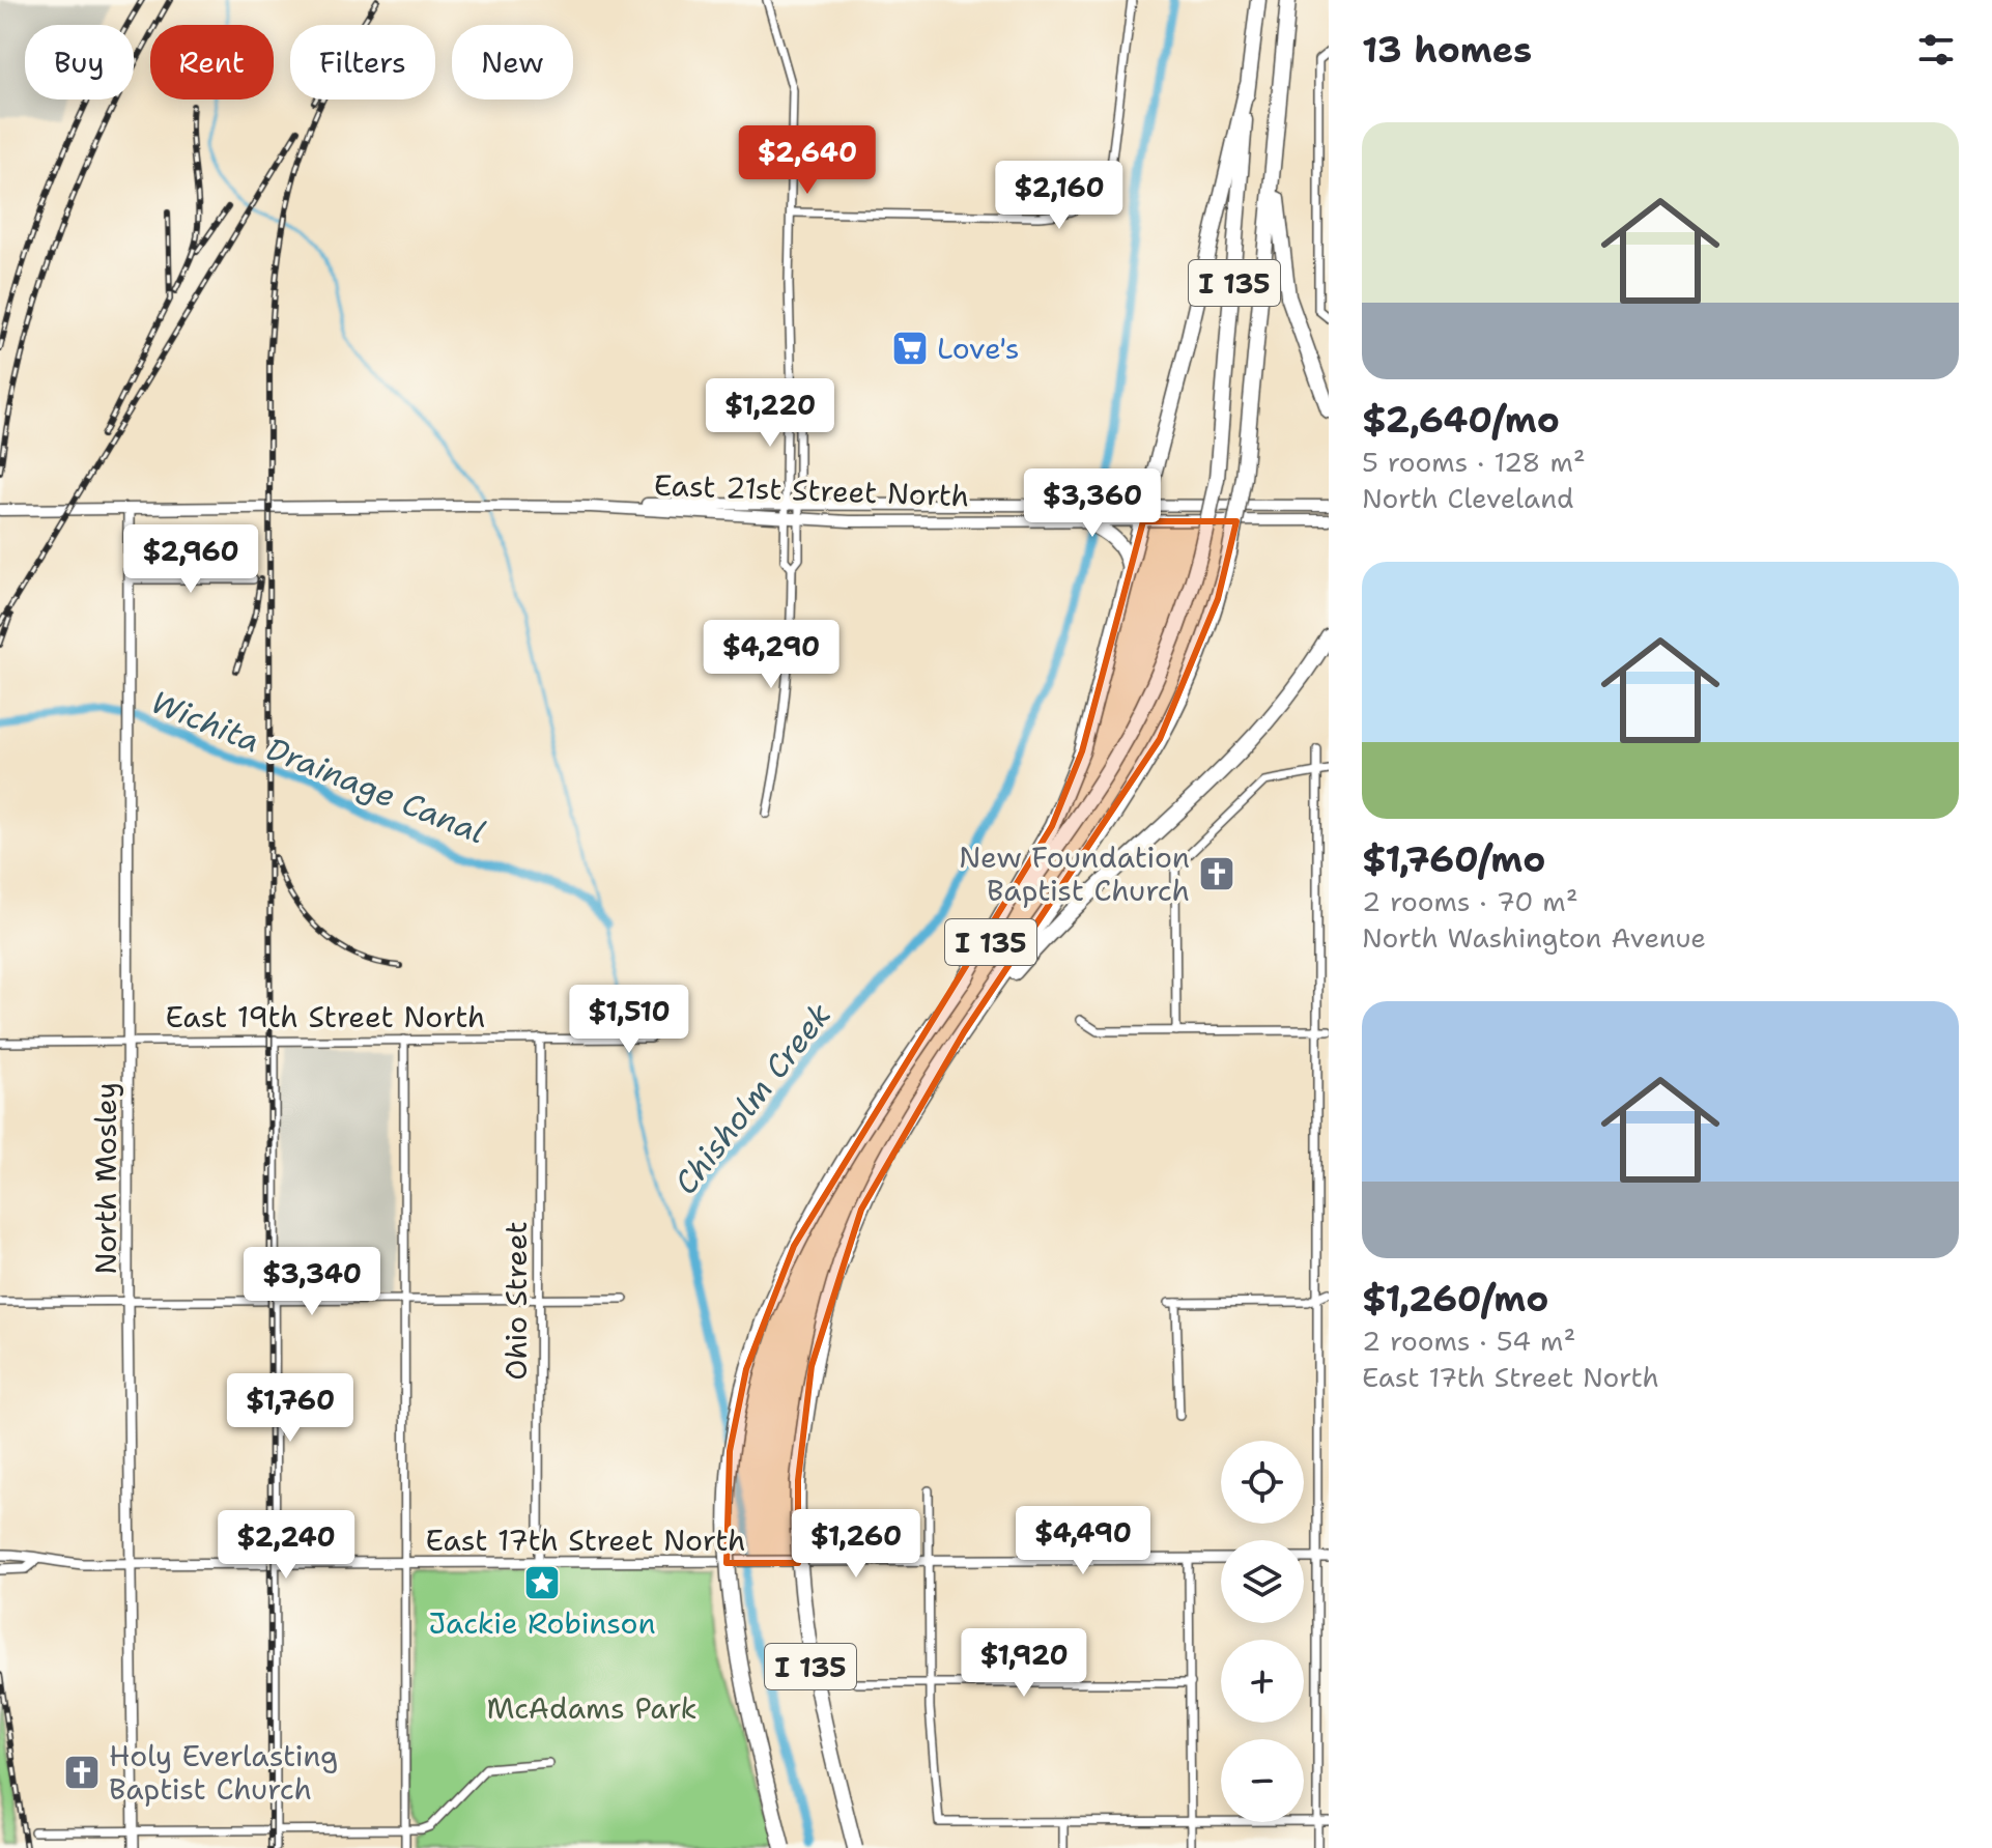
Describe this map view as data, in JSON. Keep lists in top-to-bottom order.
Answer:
{
  "streets": {
    "highway": ["I 135"],
    "main road": ["East 21st Street North"],
    "street": [
      "East 19th Street North",
      "North Mosley",
      "Ohio Street",
      "East 17th Street North"
    ]
  },
  "crossings": [
    ["East 21st Street North", "North Mosley"],
    ["East 19th Street North", "North Mosley"],
    ["East 19th Street North", "Ohio Street"],
    ["North Mosley", "East 17th Street North"],
    ["Ohio Street", "East 17th Street North"]
  ],
  "water": ["Wichita Drainage Canal", "Chisholm Creek"],
  "parks": ["McAdams Park"],
  "places": {
    "supermarket": ["Love's"],
    "church": ["New Foundation Baptist Church", "Holy Everlasting Baptist Church"],
    "place": ["Jackie Robinson"]
  },
  "page": {
    "heading": "13 homes",
    "chip": [
      "Buy",
      "Rent",
      "Filters",
      "New"
    ],
    "list": [
      {
        "name": "$2,640/mo",
        "note": "5 rooms · 128 m² · North Cleveland"
      },
      {
        "name": "$1,760/mo",
        "note": "2 rooms · 70 m² · North Washington Avenue"
      },
      {
        "name": "$1,260/mo",
        "note": "2 rooms · 54 m² · East 17th Street North"
      }
    ],
    "price": [
      "$2,640",
      "$2,160",
      "$1,220",
      "$3,360",
      "$2,960",
      "$4,290",
      "$1,510",
      "$3,340",
      "$1,760",
      "$4,490",
      "$1,260",
      "$2,240",
      "$1,920"
    ],
    "map_buttons": ["+", "−"]
  }
}
